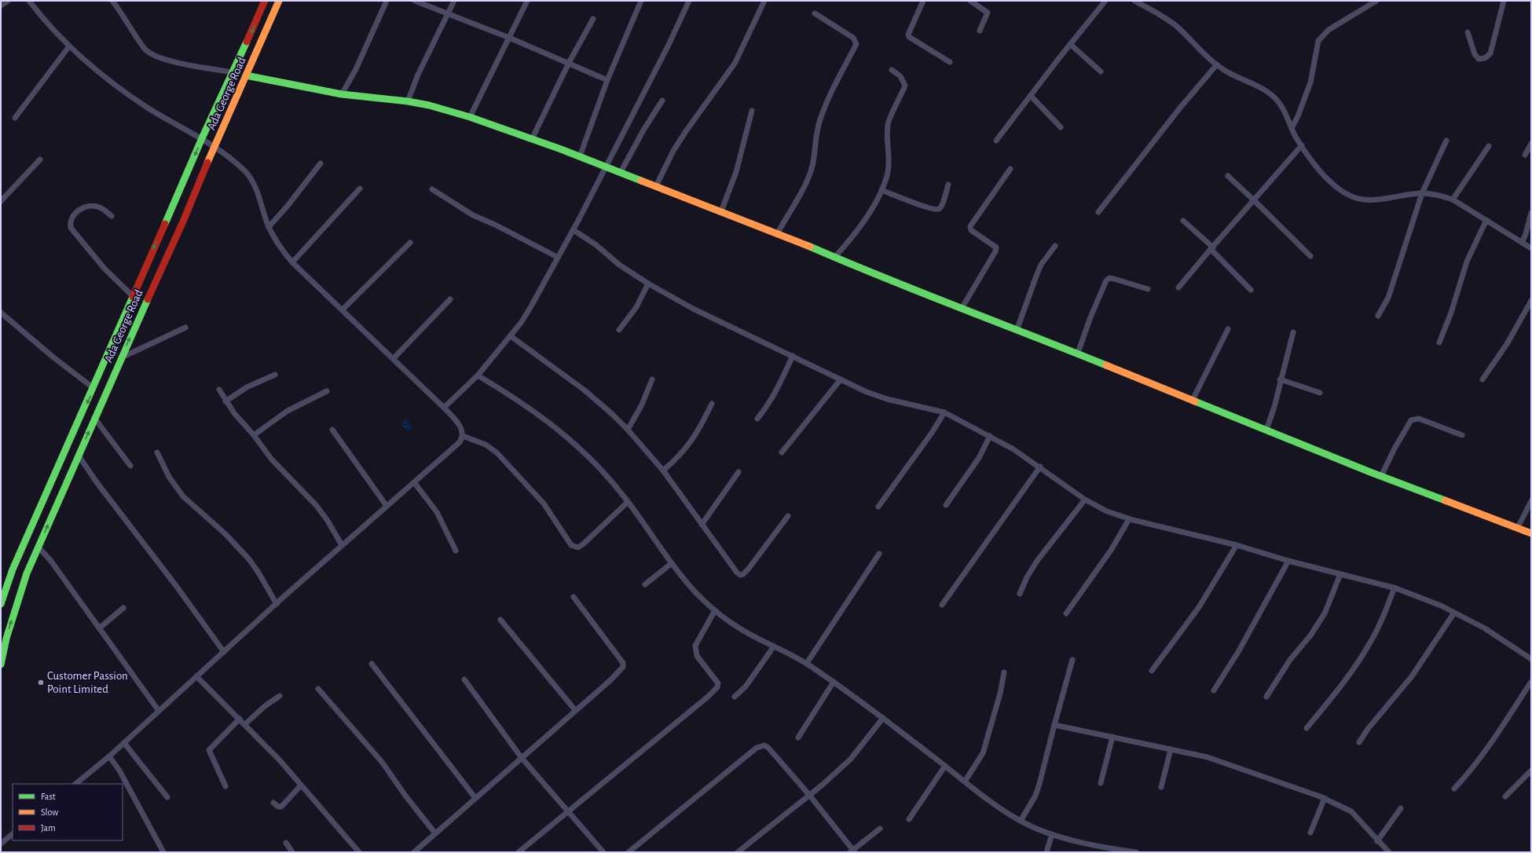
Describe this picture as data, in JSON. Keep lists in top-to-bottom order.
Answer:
{
  "streets": {
    "main road": ["Ada George Road"]
  },
  "places": ["Customer Passion Point Limited"],
  "legend": ["Fast", "Slow", "Jam"]
}
